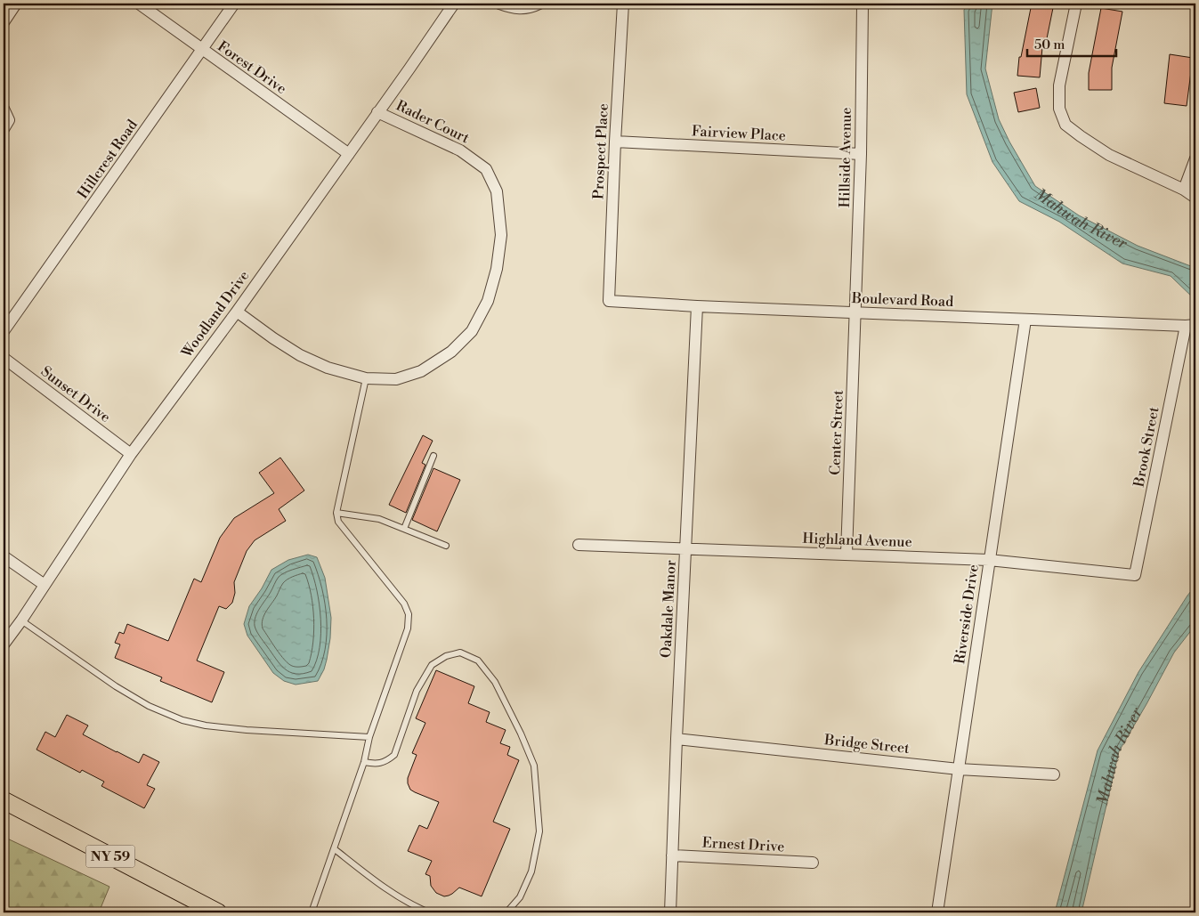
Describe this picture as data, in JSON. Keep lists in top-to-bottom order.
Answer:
{
  "streets": {
    "main road": ["NY 59"],
    "street": [
      "Forest Drive",
      "Rader Court",
      "Fairview Place",
      "Prospect Place",
      "Hillside Avenue",
      "Hillcrest Road",
      "Boulevard Road",
      "Woodland Drive",
      "Sunset Drive",
      "Center Street",
      "Brook Street",
      "Highland Avenue",
      "Oakdale Manor",
      "Riverside Drive",
      "Bridge Street",
      "Ernest Drive"
    ]
  },
  "crossings": [
    ["Forest Drive", "Hillcrest Road"],
    ["Forest Drive", "Woodland Drive"],
    ["Rader Court", "Woodland Drive"],
    ["Fairview Place", "Prospect Place"],
    ["Fairview Place", "Hillside Avenue"],
    ["Prospect Place", "Boulevard Road"],
    ["Hillside Avenue", "Boulevard Road"],
    ["Hillside Avenue", "Center Street"],
    ["Boulevard Road", "Center Street"],
    ["Boulevard Road", "Brook Street"],
    ["Boulevard Road", "Oakdale Manor"],
    ["Boulevard Road", "Riverside Drive"],
    ["Woodland Drive", "Sunset Drive"],
    ["Center Street", "Highland Avenue"],
    ["Brook Street", "Highland Avenue"],
    ["Highland Avenue", "Oakdale Manor"],
    ["Highland Avenue", "Riverside Drive"],
    ["Oakdale Manor", "Bridge Street"],
    ["Oakdale Manor", "Ernest Drive"],
    ["Riverside Drive", "Bridge Street"]
  ],
  "water": ["Mahwah River"],
  "scale_bar": "50 m"
}
